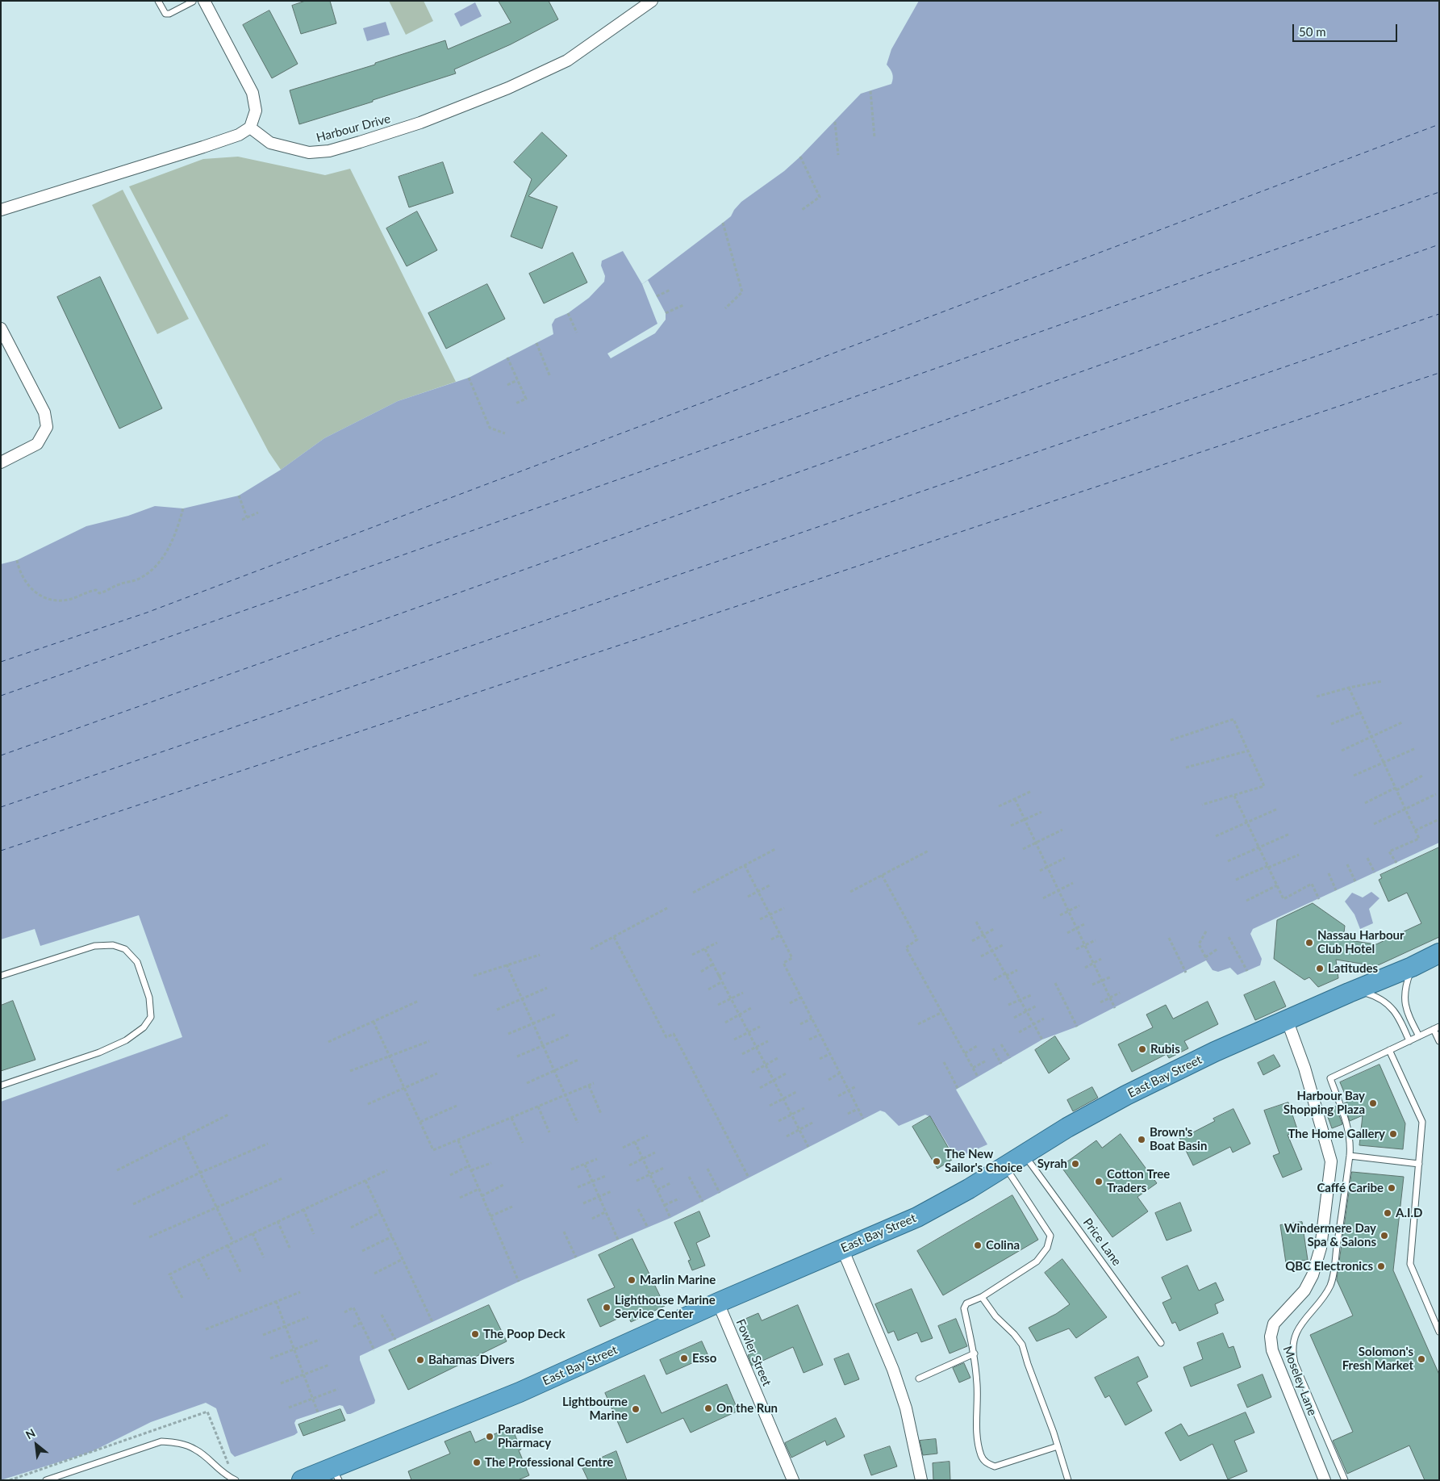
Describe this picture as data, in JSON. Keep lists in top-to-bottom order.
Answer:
{
  "streets": {
    "highway": ["East Bay Street"],
    "street": ["Harbour Drive", "Fowler Street", "Moseley Lane"],
    "lane": ["Price Lane"]
  },
  "crossings": [
    ["East Bay Street", "Price Lane"],
    ["East Bay Street", "Fowler Street"],
    ["East Bay Street", "Moseley Lane"]
  ],
  "places": [
    "Nassau Harbour Club Hotel",
    "Latitudes",
    "Rubis",
    "Harbour Bay Shopping Plaza",
    "The Home Gallery",
    "Brown's Boat Basin",
    "The New Sailor's Choice",
    "Syrah",
    "Cotton Tree Traders",
    "Caffé Caribe",
    "A.I.D",
    "Windermere Day Spa & Salons",
    "Colina",
    "QBC Electronics",
    "Marlin Marine",
    "Lighthouse Marine Service Center",
    "The Poop Deck",
    "Esso",
    "Solomon's Fresh Market",
    "Bahamas Divers",
    "On the Run",
    "Lightbourne Marine",
    "Paradise Pharmacy",
    "The Professional Centre"
  ],
  "scale_bar": "50 m",
  "north": "top left"
}
